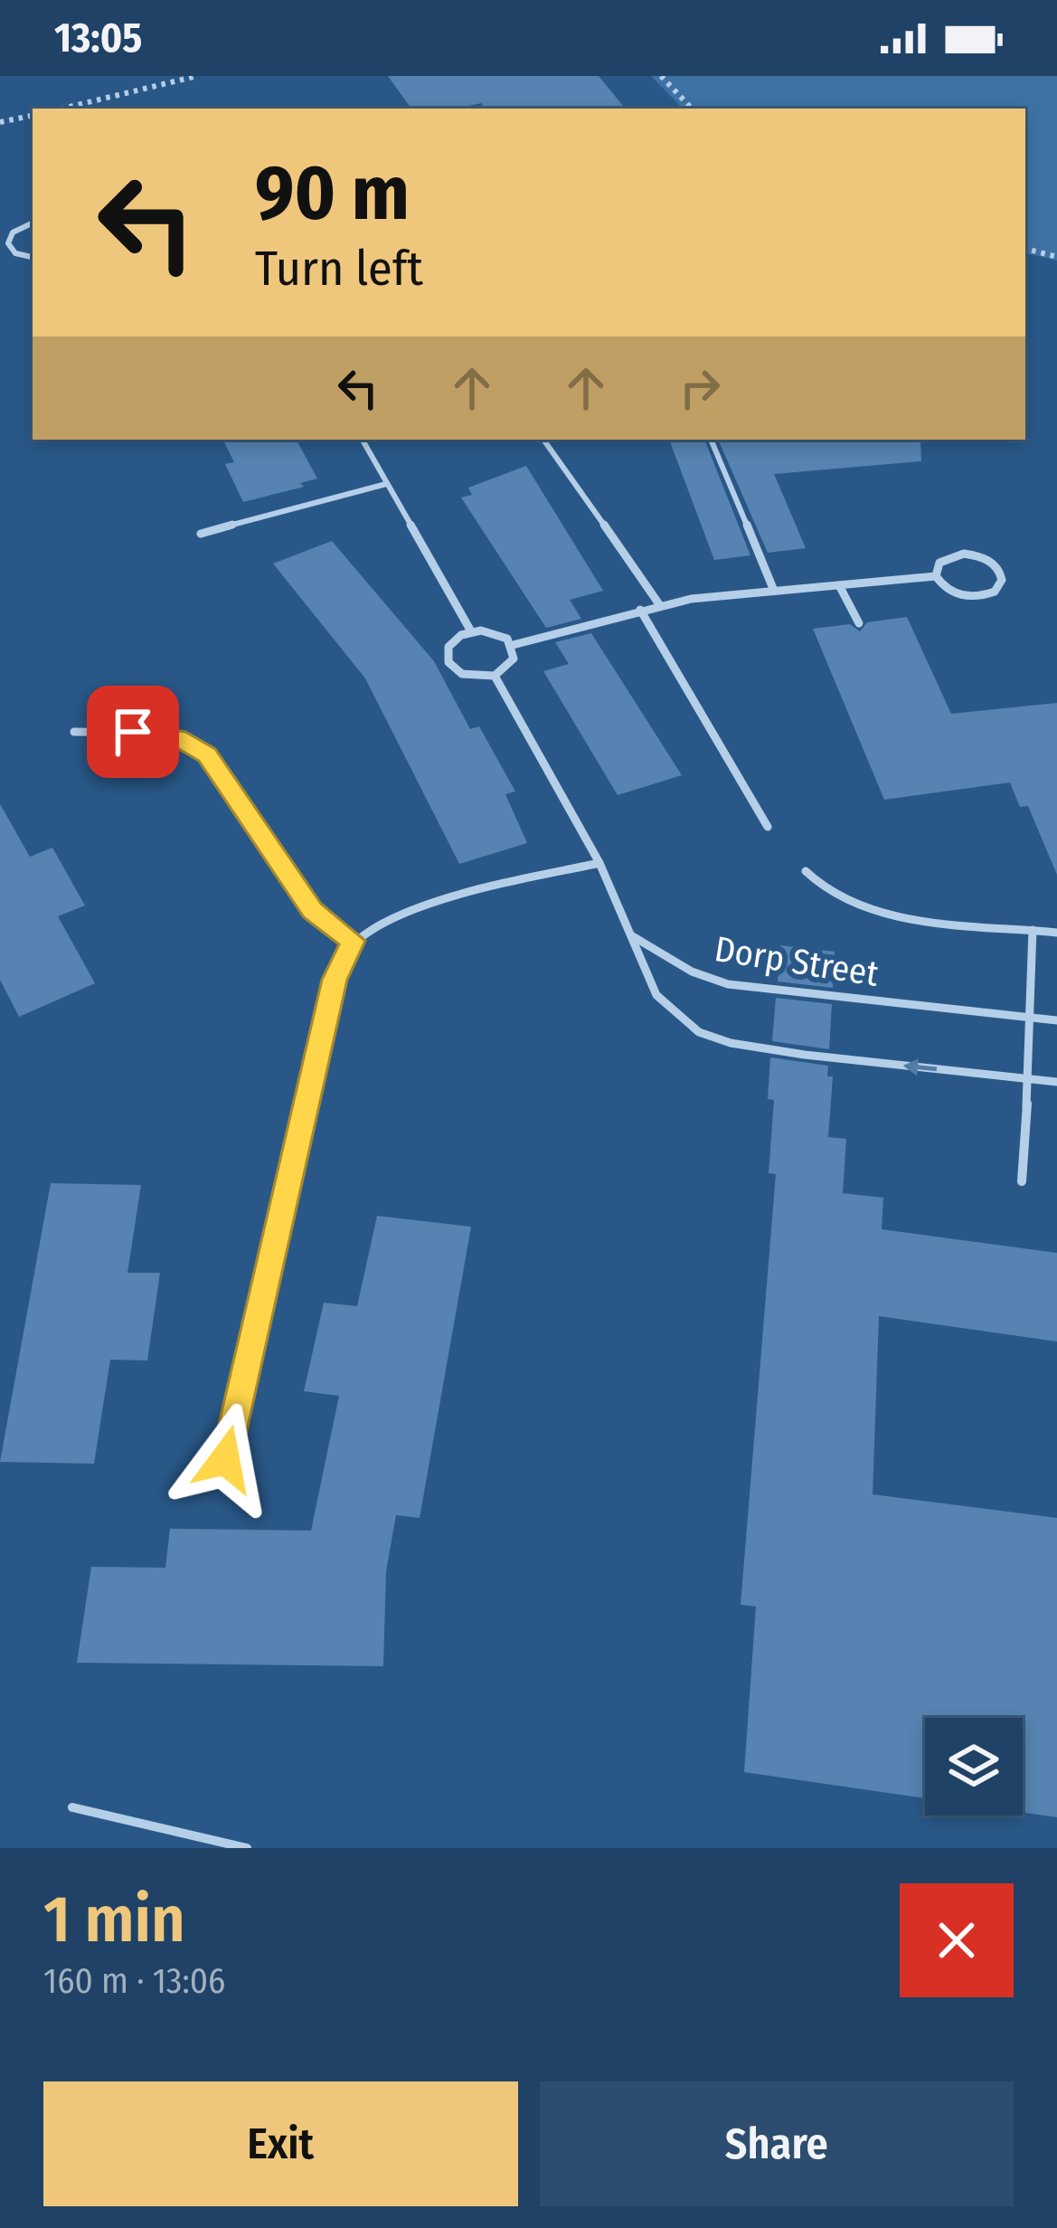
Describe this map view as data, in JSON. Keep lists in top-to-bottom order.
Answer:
{
  "streets": {
    "lane": ["Dorp Street"]
  },
  "page": {
    "status": "13:05",
    "turn": ["90 m", "Turn left"],
    "heading": ["1 min", "160 m · 13:06"],
    "buttons": ["Exit", "Share"]
  }
}
